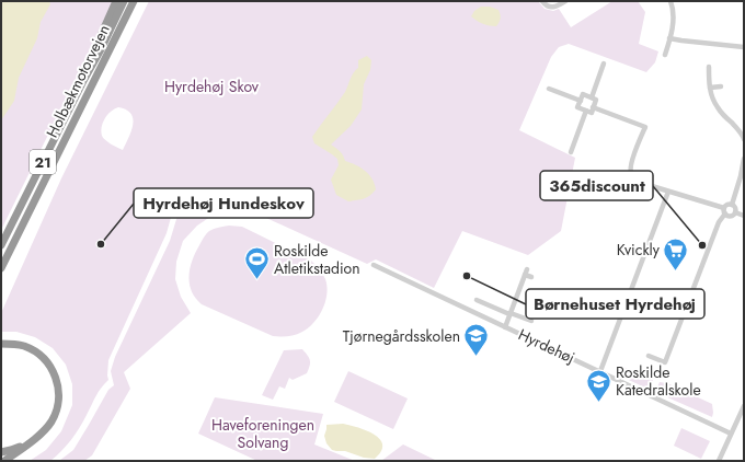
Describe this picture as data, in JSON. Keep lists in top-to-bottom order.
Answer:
{
  "streets": {
    "highway": ["Holbækmotorvejen", "21"],
    "street": ["Hyrdehøj"]
  },
  "parks": ["Hyrdehøj Skov", "Haveforeningen Solvang"],
  "places": {
    "other": ["Hyrdehøj Hundeskov", "365discount", "Børnehuset Hyrdehøj"],
    "supermarket": ["Kvickly"],
    "sports": ["Roskilde Atletikstadion"],
    "school or university": ["Tjørnegårdsskolen", "Roskilde Katedralskole"]
  }
}
